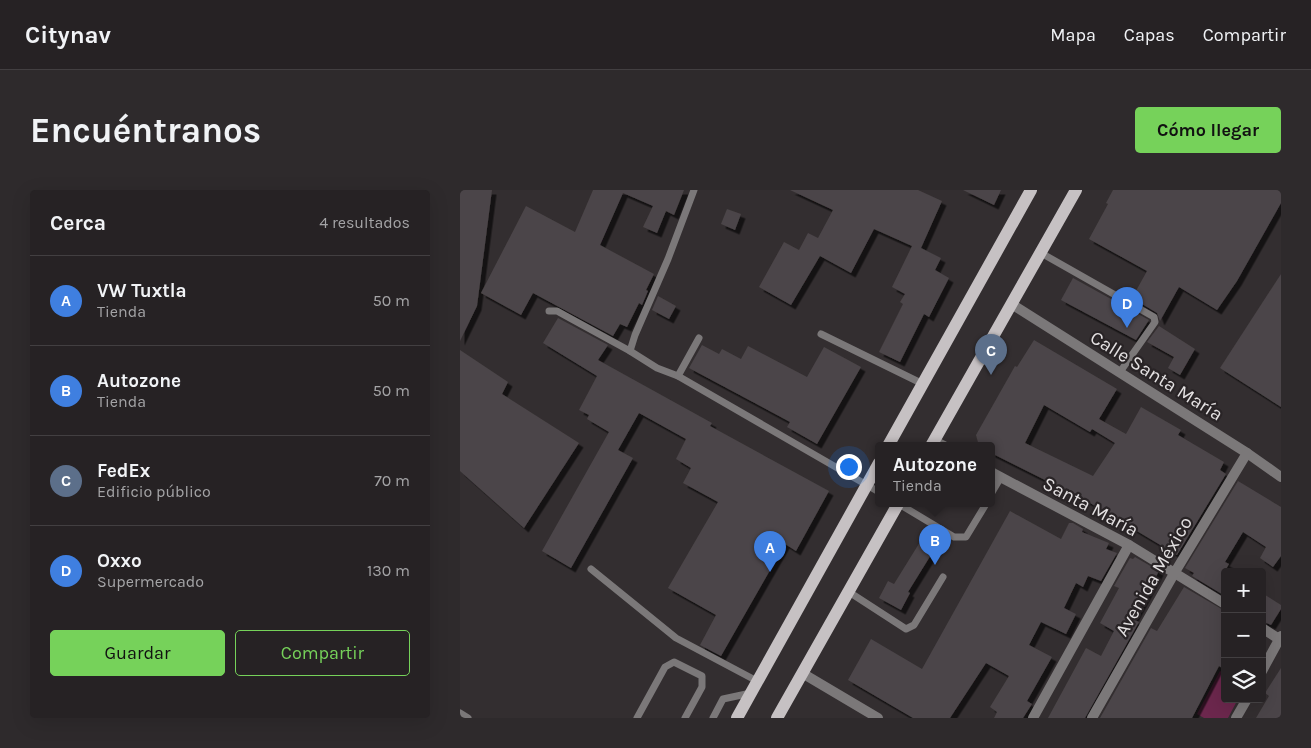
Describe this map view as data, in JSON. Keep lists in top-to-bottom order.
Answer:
{
  "streets": {
    "street": ["Calle Santa María", "Santa María", "Avenida México"]
  },
  "crossings": [
    ["Calle Santa María", "Avenida México"],
    ["Santa María", "Avenida México"]
  ],
  "page": {
    "header": "Citynav",
    "nav": ["Mapa", "Capas", "Compartir"],
    "buttons": [
      "Cómo llegar",
      ["Guardar", "Compartir"]
    ],
    "title": "Encuéntranos",
    "heading": ["Cerca", "4 resultados"],
    "list": [
      {
        "mark": "A",
        "name": "VW Tuxtla",
        "note": "Tienda",
        "value": "50 m"
      },
      {
        "mark": "B",
        "name": "Autozone",
        "note": "Tienda",
        "value": "50 m"
      },
      {
        "mark": "C",
        "name": "FedEx",
        "note": "Edificio público",
        "value": "70 m"
      },
      {
        "mark": "D",
        "name": "Oxxo",
        "note": "Supermercado",
        "value": "130 m"
      }
    ],
    "pins": [
      "D",
      "C",
      "B",
      "A"
    ],
    "popup": ["Autozone", "Tienda"],
    "map_buttons": ["+", "−"]
  }
}
